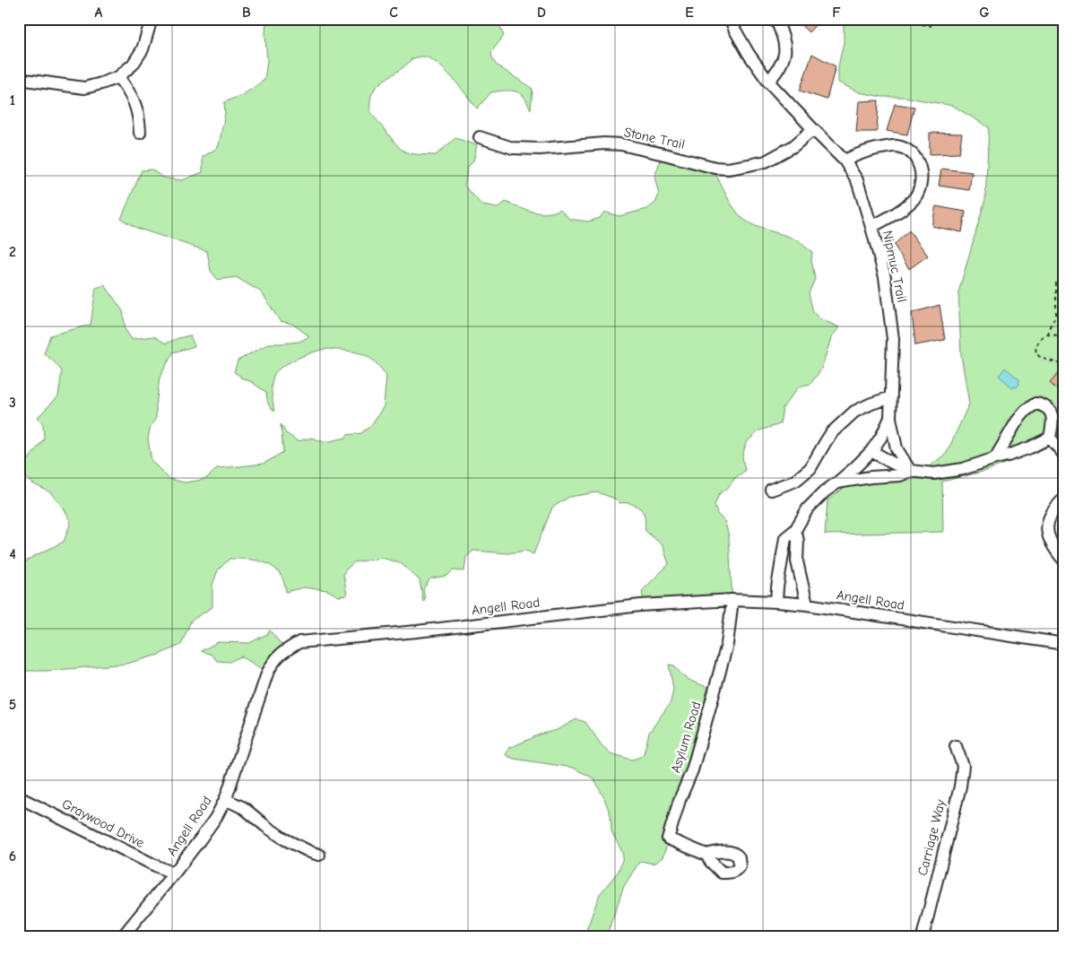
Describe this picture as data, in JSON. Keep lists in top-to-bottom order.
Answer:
{
  "streets": {
    "street": [
      "Stone Trail",
      "Nipmuc Trail",
      "Angell Road",
      "Asylum Road",
      "Graywood Drive",
      "Carriage Way"
    ]
  },
  "crossings": [
    ["Stone Trail", "Nipmuc Trail"],
    ["Nipmuc Trail", "Angell Road"],
    ["Angell Road", "Asylum Road"],
    ["Angell Road", "Graywood Drive"]
  ],
  "grid": {
    "columns": [
      "A",
      "B",
      "C",
      "D",
      "E",
      "F",
      "G"
    ],
    "rows": [
      "1",
      "2",
      "3",
      "4",
      "5",
      "6"
    ]
  }
}
